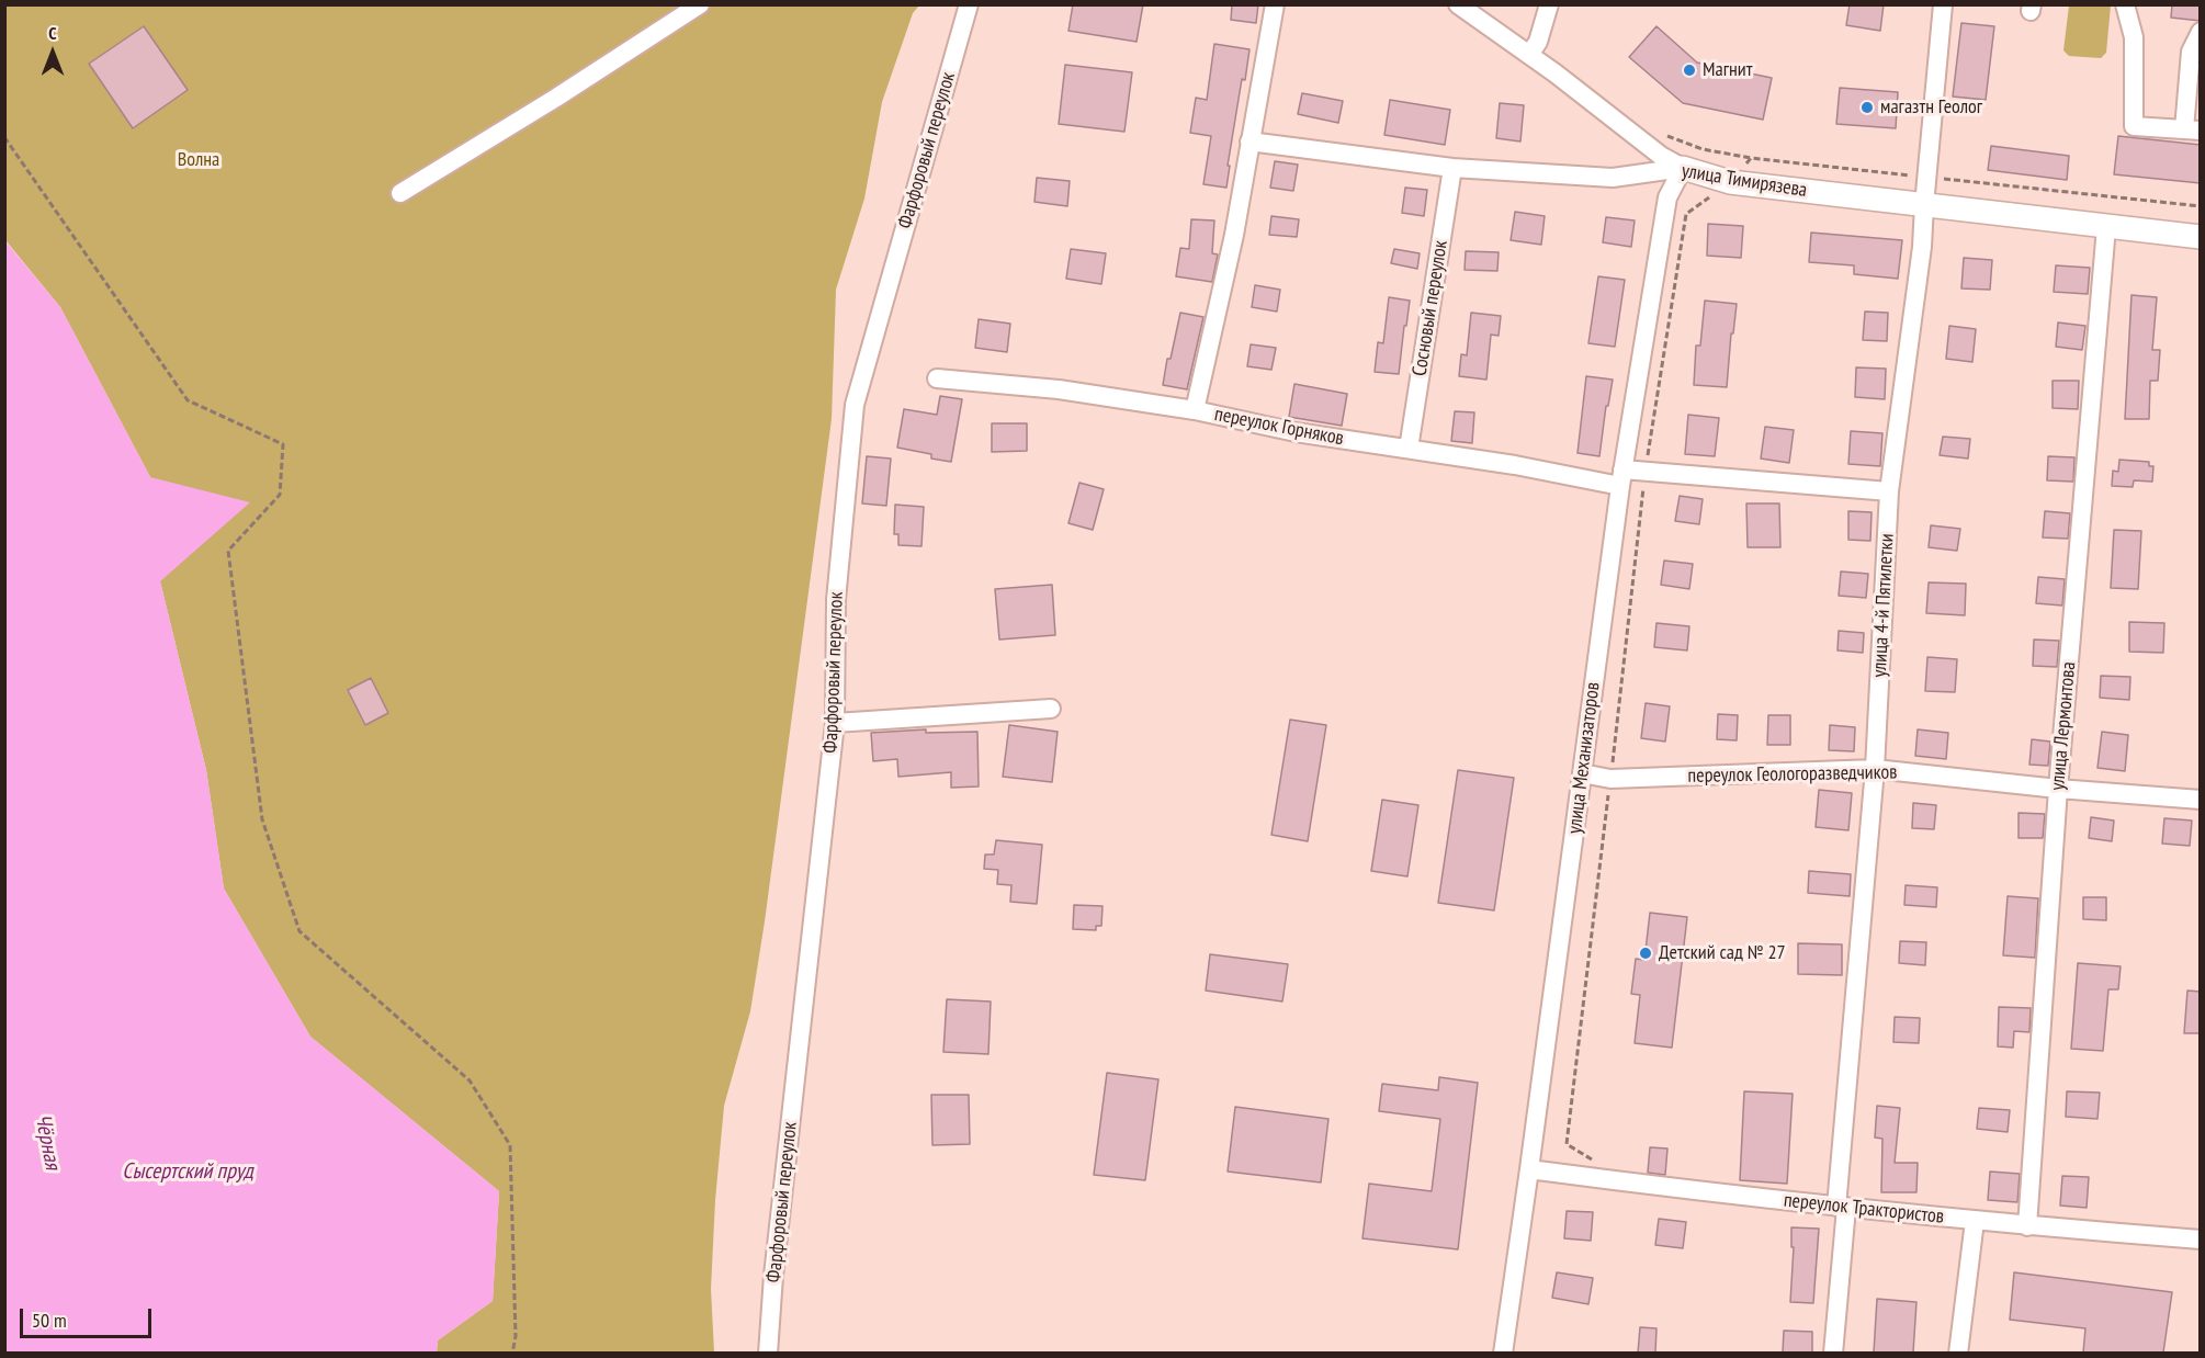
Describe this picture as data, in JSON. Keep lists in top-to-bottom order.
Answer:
{
  "streets": {
    "main road": ["улица Тимирязева"],
    "street": [
      "Фарфоровый переулок",
      "Сосновый переулок",
      "переулок Горняков",
      "улица 4-й Пятилетки",
      "улица Лермонтова",
      "улица Механизаторов",
      "переулок Геологоразведчиков",
      "переулок Трактористов"
    ]
  },
  "crossings": [
    ["улица Тимирязева", "Сосновый переулок"],
    ["улица Тимирязева", "улица 4-й Пятилетки"],
    ["улица Тимирязева", "улица Лермонтова"],
    ["улица Тимирязева", "улица Механизаторов"],
    ["Сосновый переулок", "переулок Горняков"],
    ["переулок Горняков", "улица 4-й Пятилетки"],
    ["переулок Горняков", "улица Механизаторов"],
    ["улица 4-й Пятилетки", "переулок Геологоразведчиков"],
    ["улица 4-й Пятилетки", "переулок Трактористов"],
    ["улица Лермонтова", "переулок Геологоразведчиков"],
    ["улица Лермонтова", "переулок Трактористов"],
    ["улица Механизаторов", "переулок Геологоразведчиков"],
    ["улица Механизаторов", "переулок Трактористов"]
  ],
  "water": ["Чёрная", "Сысертский пруд"],
  "parks": ["Волна"],
  "places": ["Магнит", "магазтн Геолог", "Детский сад № 27"],
  "scale_bar": "50 m",
  "north": "top"
}
